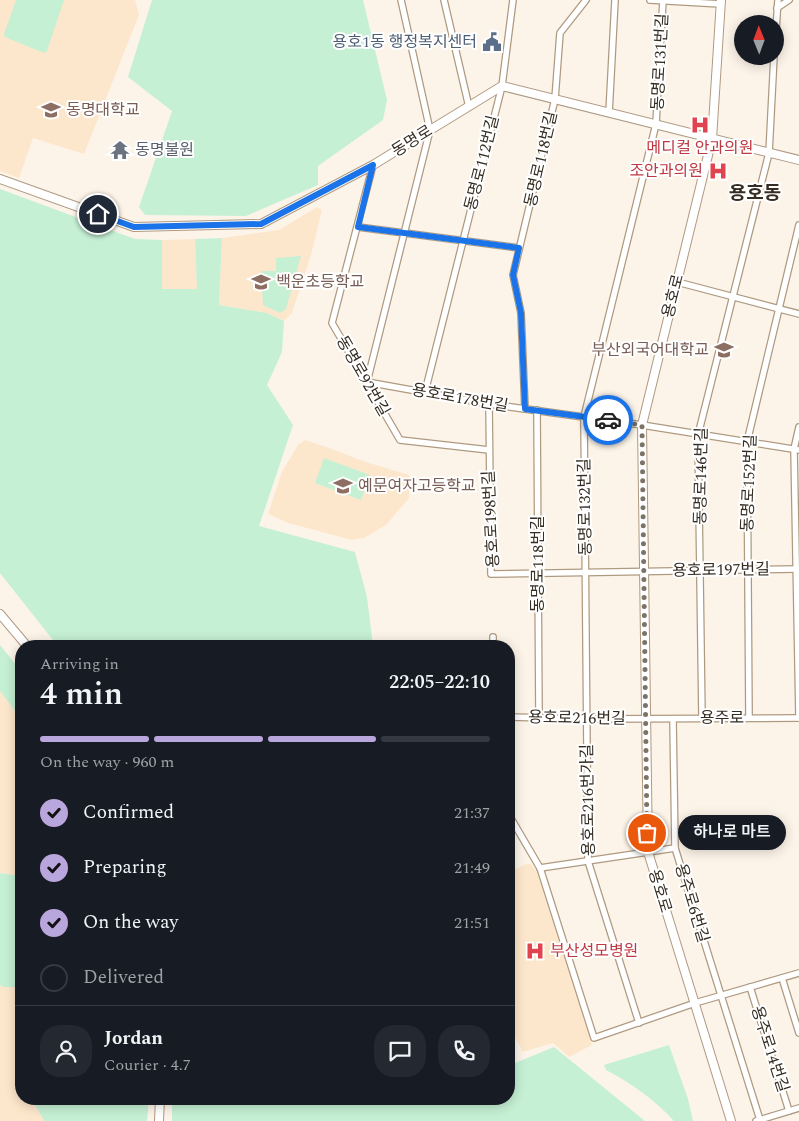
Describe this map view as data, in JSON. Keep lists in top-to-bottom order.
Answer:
{
  "streets": {
    "main road": ["동명로", "용호로"],
    "street": [
      "동명로131번길",
      "동명로118번길",
      "동명로112번길",
      "동명로92번길",
      "용호로178번길",
      "동명로146번길",
      "동명로152번길",
      "동명로132번길",
      "용호로198번길",
      "용호로197번길",
      "용호로216번길",
      "용주로",
      "용호로216번가길",
      "용주로6번길",
      "용주로14번길"
    ]
  },
  "crossings": [
    ["동명로131번길", "동명로132번길"],
    ["동명로", "동명로112번길"],
    ["동명로", "동명로92번길"],
    ["동명로118번길", "용호로178번길"],
    ["동명로118번길", "용호로198번길"],
    ["동명로118번길", "용호로216번길"],
    ["동명로112번길", "용호로178번길"],
    ["용호로", "용호로178번길"],
    ["용호로", "용호로198번길"],
    ["용호로", "용호로197번길"],
    ["용호로", "용호로216번길"],
    ["용호로", "용주로"],
    ["동명로92번길", "용호로178번길"],
    ["동명로92번길", "용호로198번길"],
    ["용호로178번길", "동명로146번길"],
    ["용호로178번길", "동명로152번길"],
    ["용호로178번길", "동명로132번길"],
    ["용호로178번길", "용호로198번길"],
    ["동명로146번길", "용호로197번길"],
    ["동명로146번길", "용주로"],
    ["동명로152번길", "용호로197번길"],
    ["동명로152번길", "용주로"],
    ["동명로132번길", "용호로198번길"],
    ["동명로132번길", "용호로216번길"],
    ["동명로132번길", "용호로216번가길"],
    ["용호로198번길", "용호로197번길"],
    ["용호로216번길", "용주로"],
    ["용호로216번길", "용호로216번가길"],
    ["용주로", "용주로6번길"]
  ],
  "districts": ["용호동"],
  "places": {
    "public building": ["용호1동 행정복지센터"],
    "school or university": [
      "동명대학교",
      "백운초등학교",
      "부산외국어대학교",
      "예문여자고등학교"
    ],
    "hospital": ["메디컬 안과의원", "조안과의원", "부산성모병원"],
    "temple": ["동명불원"],
    "other": ["하나로 마트"]
  },
  "north": "top",
  "page": {
    "heading": ["4 min", "Arriving in", "22:05–22:10"],
    "panel": ["Jordan", "Courier · 4.7"],
    "bar": "On the way · 960 m",
    "list": [
      ["Confirmed", "21:37"],
      ["Preparing", "21:49"],
      ["On the way", "21:51"],
      "Delivered"
    ],
    "bubble": "하나로 마트"
  }
}
